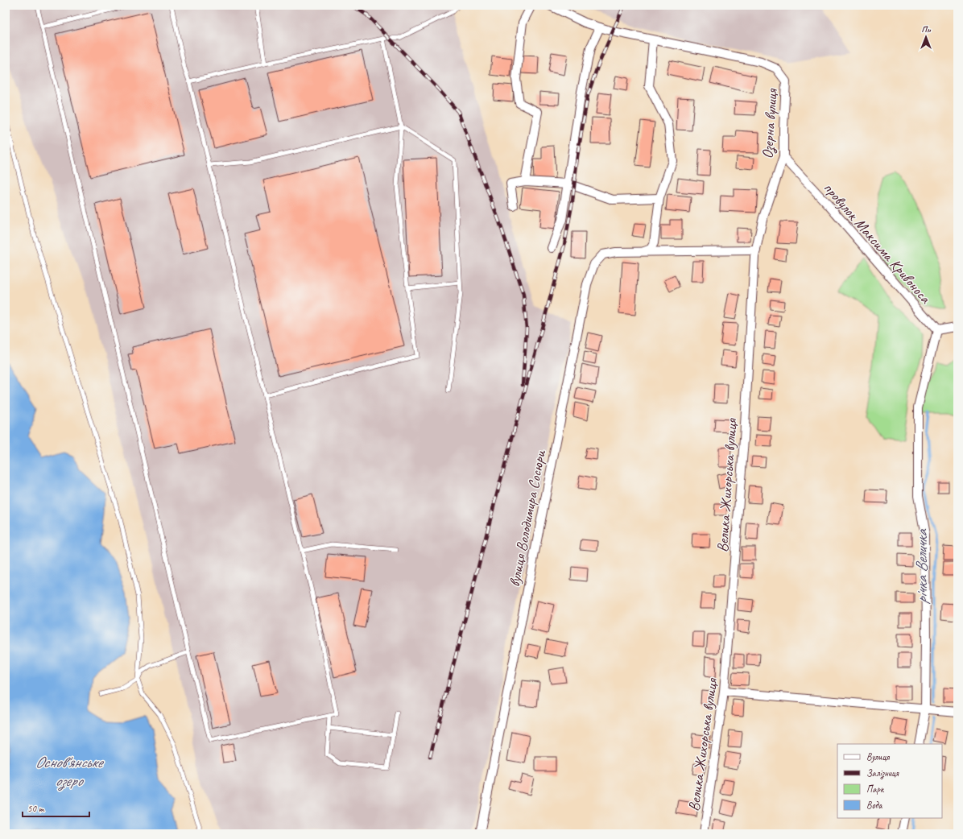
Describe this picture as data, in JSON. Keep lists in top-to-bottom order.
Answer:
{
  "streets": {
    "street": [
      "Озерна вулиця",
      "провулок Максима Кривоноса",
      "Велика Жихорська вулиця",
      "вулиця Володимира Сосюри"
    ]
  },
  "crossings": [
    ["Озерна вулиця", "провулок Максима Кривоноса"],
    ["Озерна вулиця", "Велика Жихорська вулиця"]
  ],
  "water": ["річка Величка", "Основ'янське озеро"],
  "legend": [
    "Вулиця",
    "Залізниця",
    "Парк",
    "Вода"
  ],
  "scale_bar": "50 m",
  "north": "top"
}
